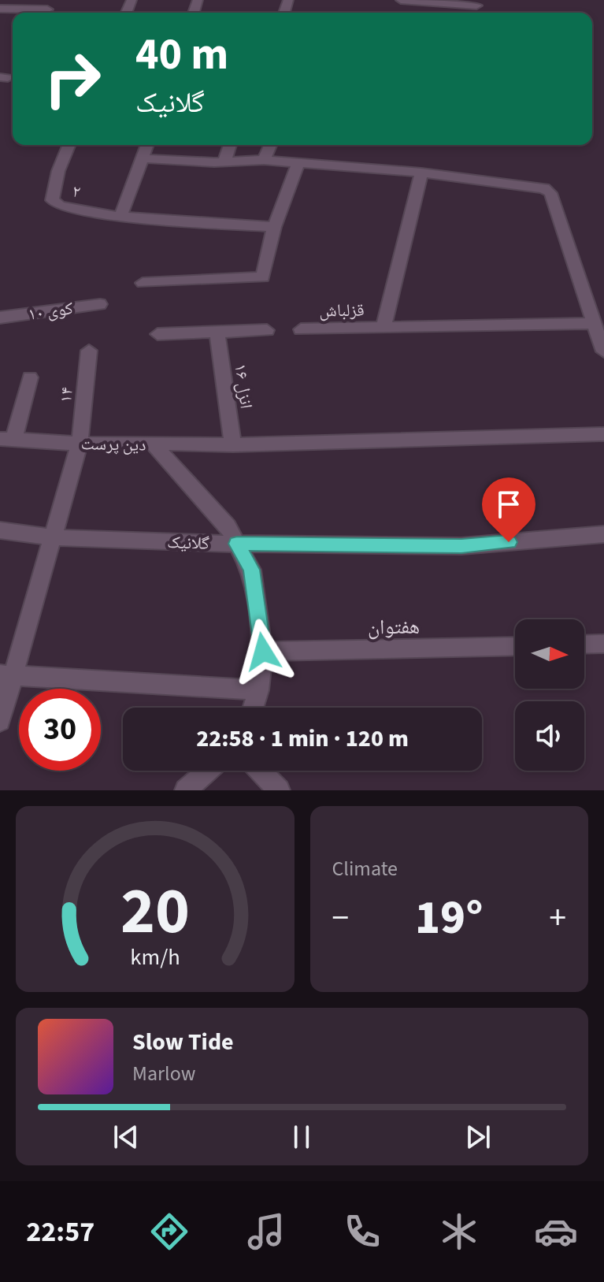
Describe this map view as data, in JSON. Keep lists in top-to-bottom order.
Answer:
{
  "streets": {
    "street": [
      "۲",
      "قزلباش",
      "کوی ۱۰",
      "۱۶ انزل",
      "۱۴",
      "دین پرست",
      "گلانیک",
      "هفتوان"
    ]
  },
  "crossings": [
    ["۱۴", "دین پرست"],
    ["۱۴", "گلانیک"],
    ["دین پرست", "گلانیک"],
    ["دین پرست", "هفتوان"]
  ],
  "north": "right",
  "page": {
    "turn": ["40 m", "گلانیک"],
    "limit": "30",
    "trip": "22:58 · 1 min · 120 m",
    "tile": "Climate",
    "heat": ["−", "19°", "+"],
    "song": ["Slow Tide", "Marlow"],
    "tabs": "22:57",
    "gauge": ["20", "km/h"]
  }
}
